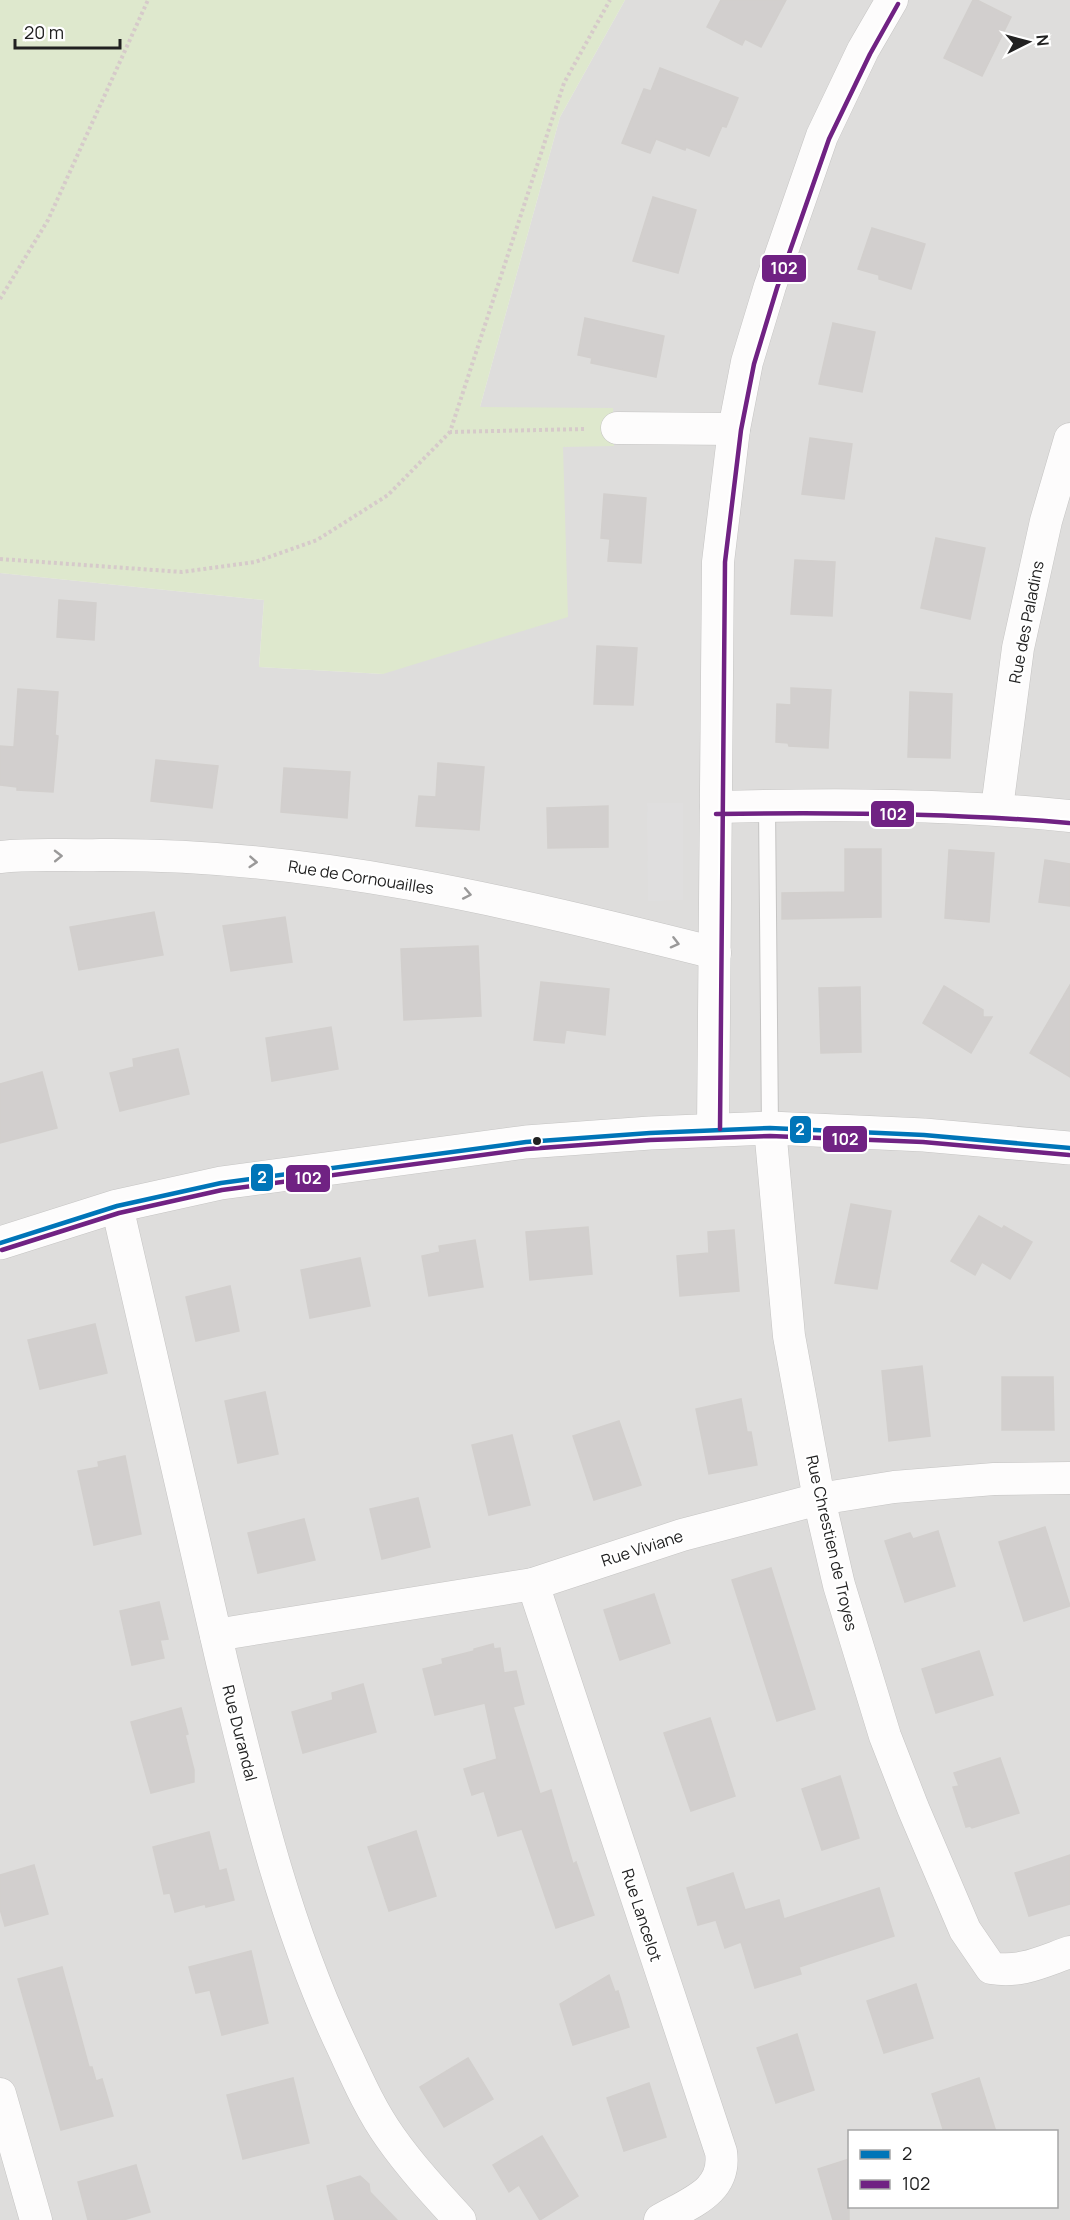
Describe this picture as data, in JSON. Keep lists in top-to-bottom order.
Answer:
{
  "streets": {
    "street": [
      "Rue des Paladins",
      "Rue de Cornouailles",
      "Rue Chrestien de Troyes",
      "Rue Viviane",
      "Rue Durandal",
      "Rue Lancelot"
    ]
  },
  "crossings": [
    ["Rue Chrestien de Troyes", "Rue Viviane"],
    ["Rue Viviane", "Rue Durandal"],
    ["Rue Viviane", "Rue Lancelot"]
  ],
  "lines": ["transit line 102", "transit line 2"],
  "legend": ["2", "102"],
  "scale_bar": "20 m",
  "north": "right"
}
